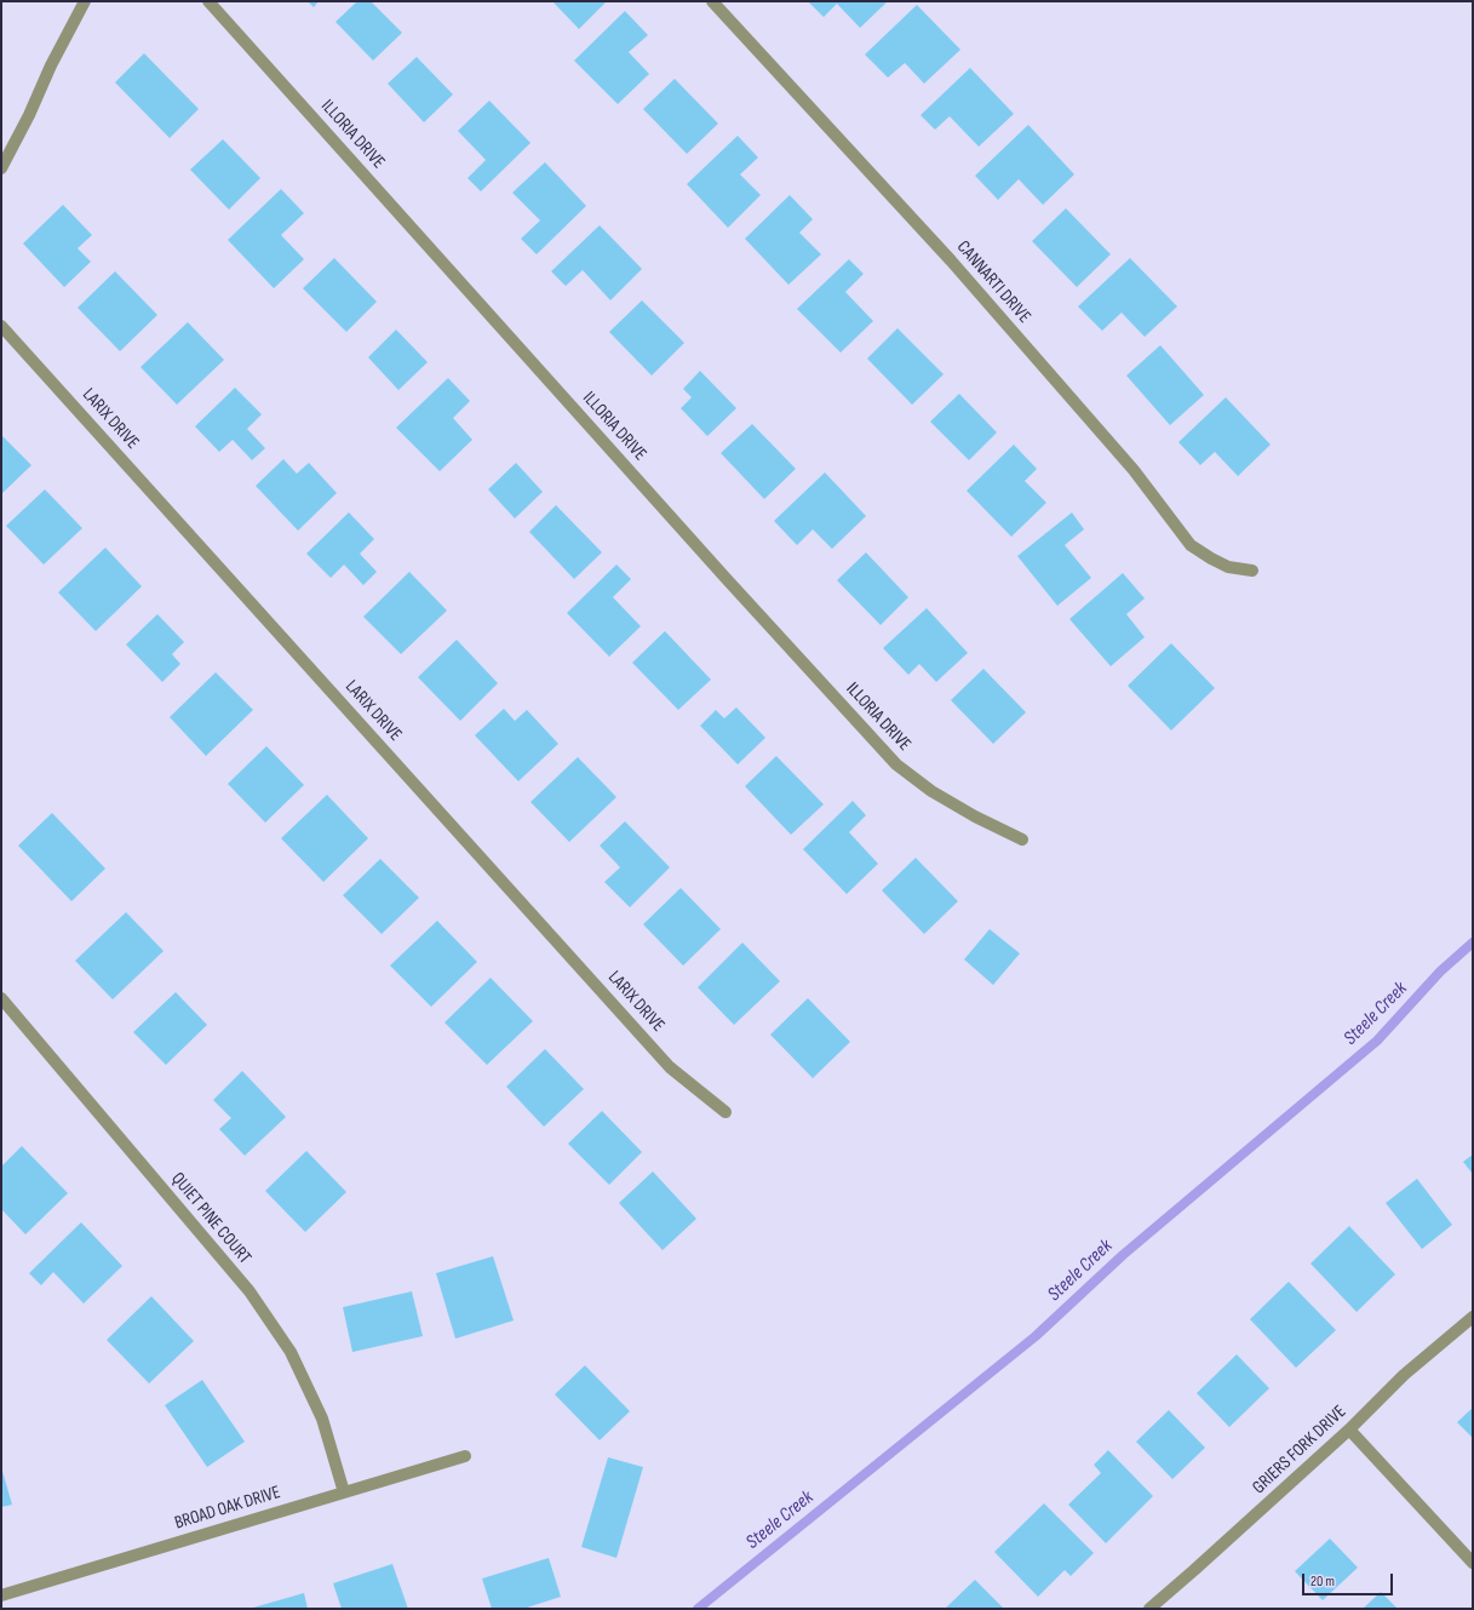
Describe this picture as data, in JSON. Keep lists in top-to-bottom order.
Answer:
{
  "streets": {
    "street": [
      "ILLORIA DRIVE",
      "CANNARTI DRIVE",
      "LARIX DRIVE",
      "QUIET PINE COURT",
      "GRIERS FORK DRIVE",
      "BROAD OAK DRIVE"
    ]
  },
  "crossings": [
    ["QUIET PINE COURT", "BROAD OAK DRIVE"]
  ],
  "water": ["Steele Creek"],
  "scale_bar": "20 m"
}
